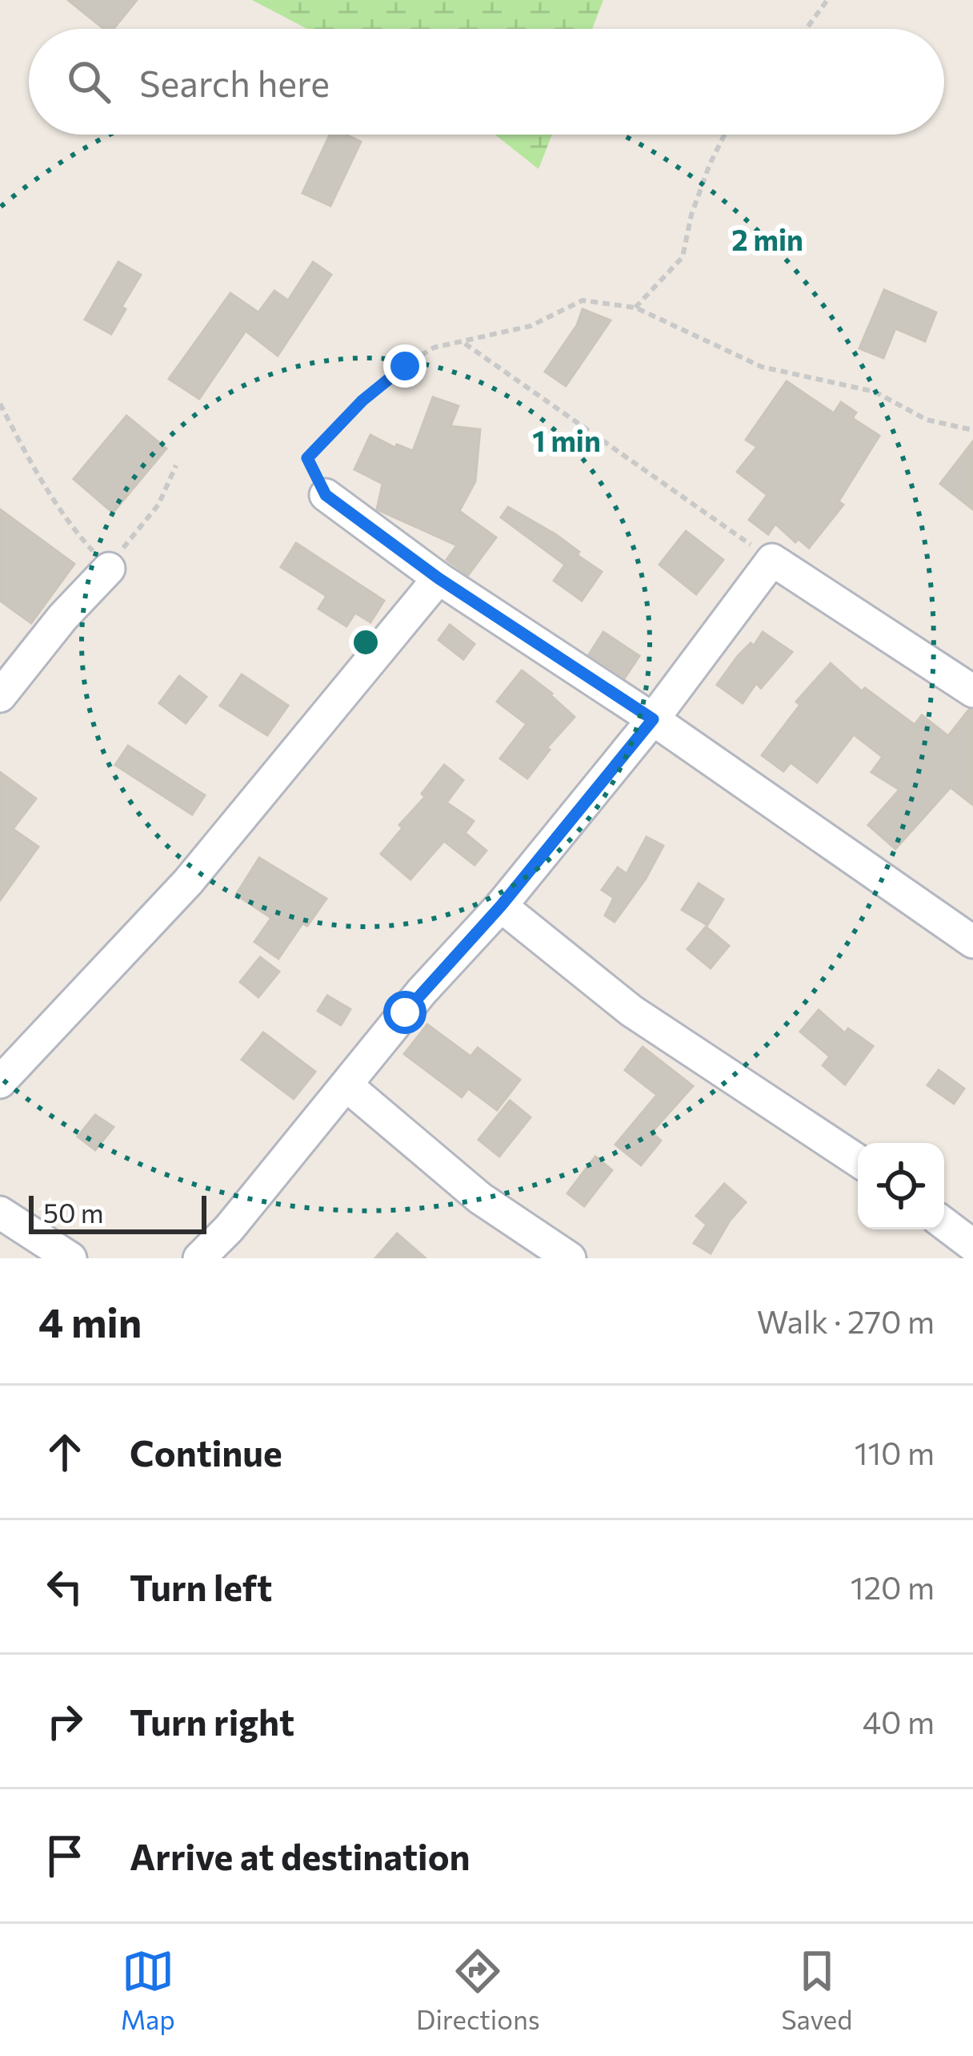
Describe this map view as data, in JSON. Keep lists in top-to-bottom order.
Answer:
{
  "scale_bar": "50 m",
  "page": {
    "search": "Search here",
    "scale": "50 m",
    "heading": ["4 min", "Walk · 270 m"],
    "list": [
      ["Continue", "110 m"],
      ["Turn left", "120 m"],
      ["Turn right", "40 m"],
      "Arrive at destination"
    ],
    "nav": ["Map", "Directions", "Saved"]
  },
  "rings": ["2 min", "1 min"]
}
